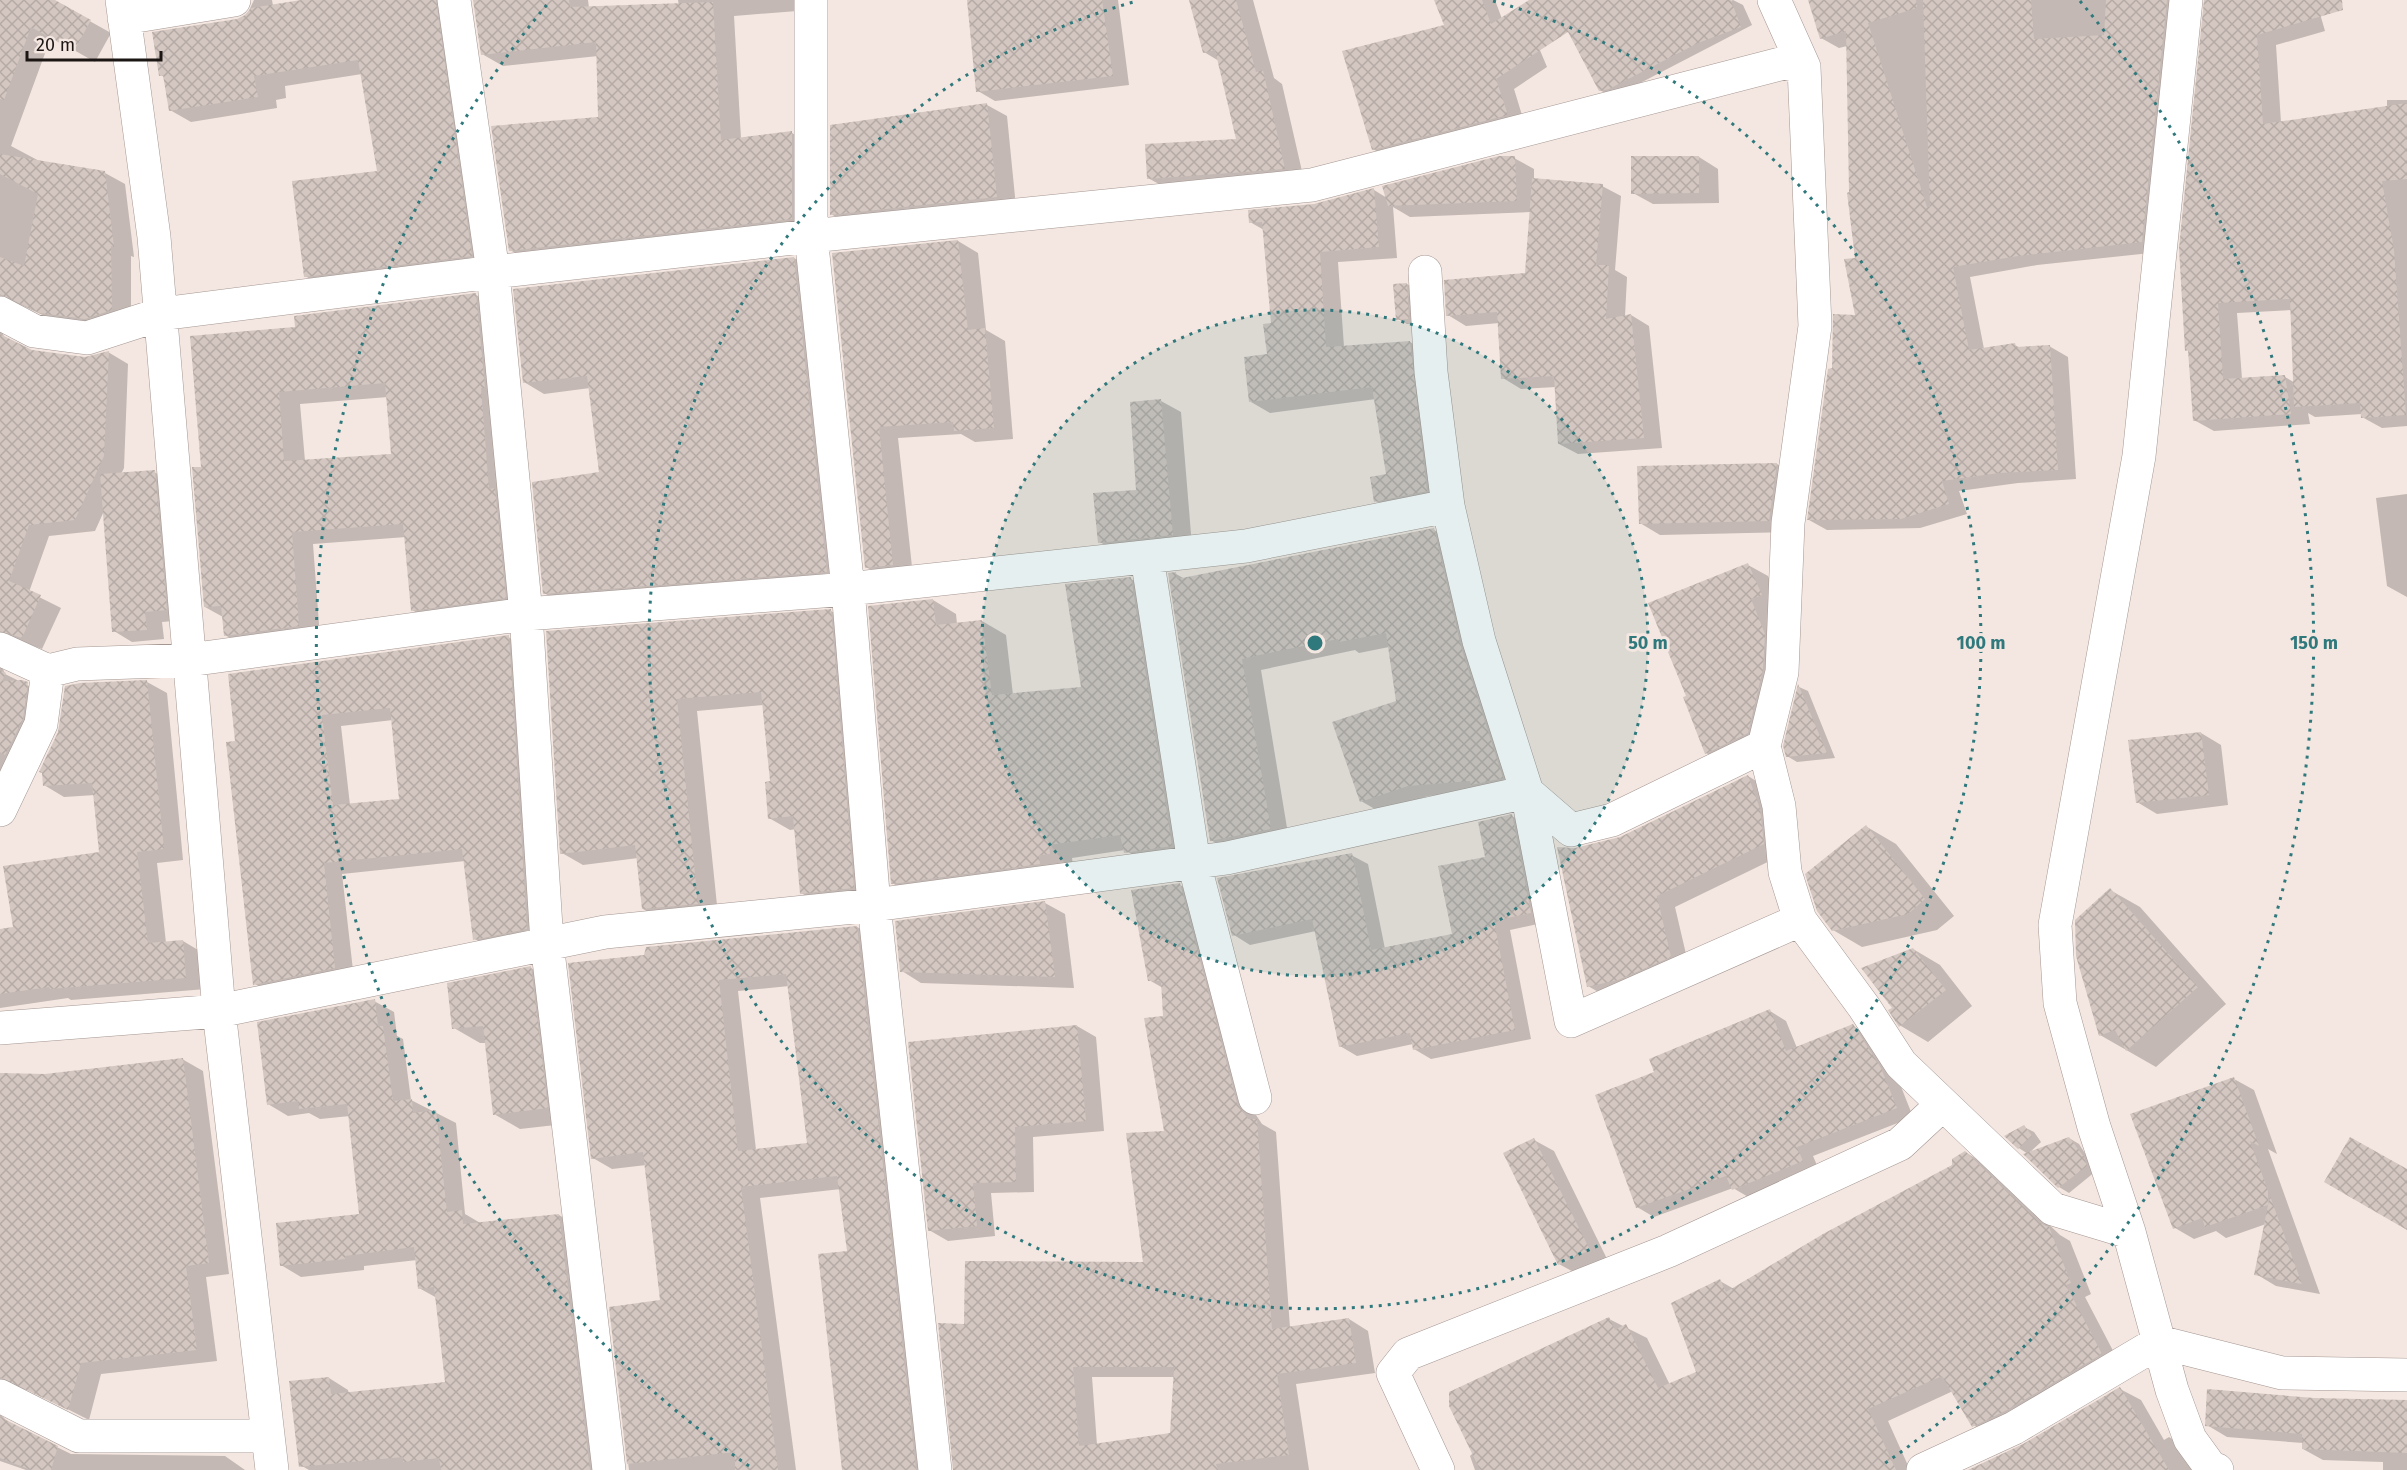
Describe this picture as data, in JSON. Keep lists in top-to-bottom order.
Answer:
{
  "scale_bar": "20 m",
  "rings": ["50 m", "100 m", "150 m"]
}
